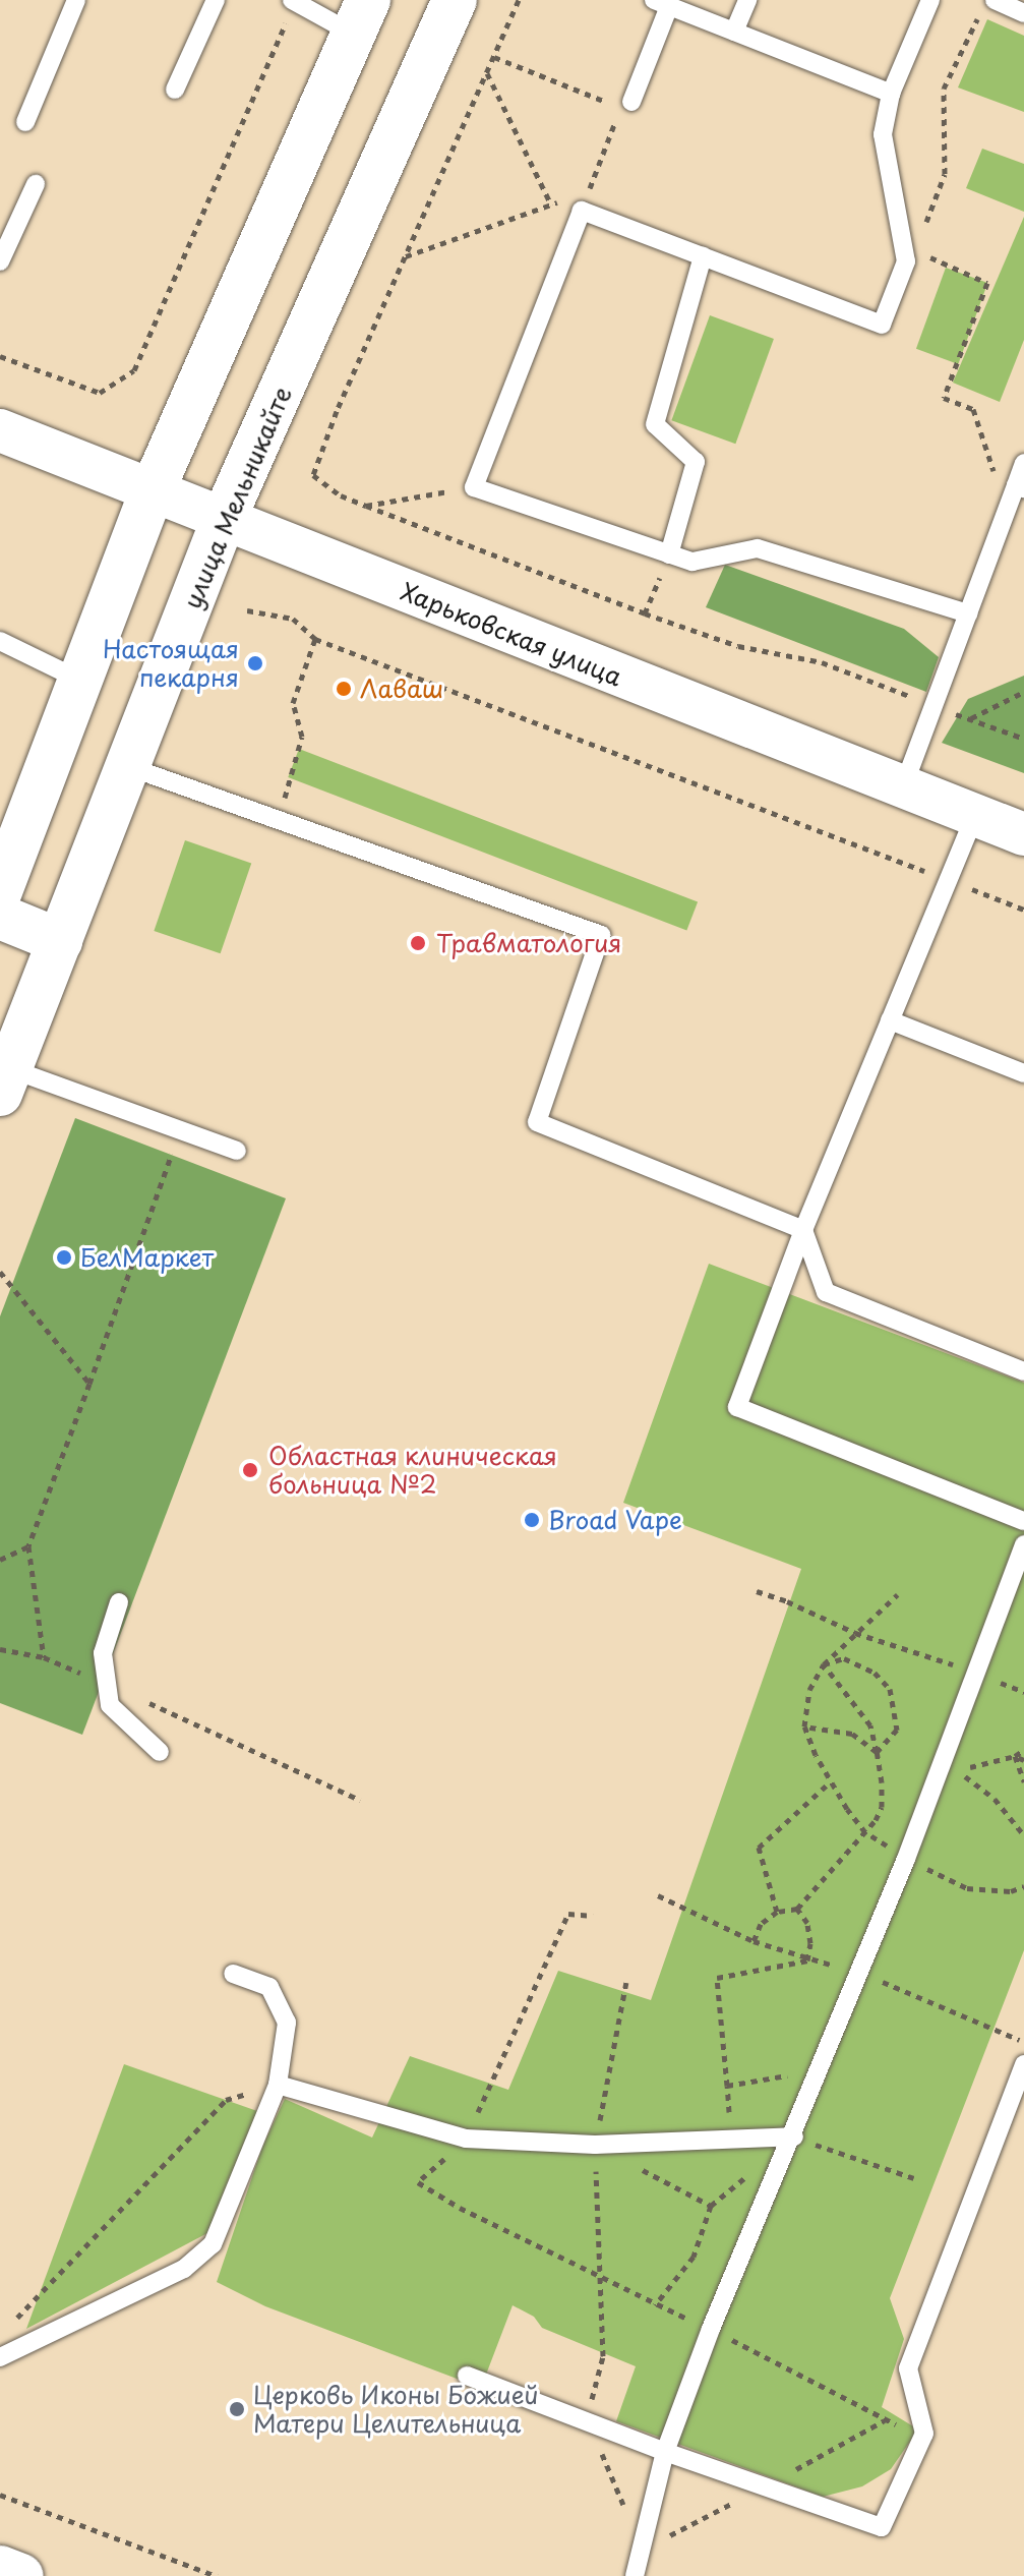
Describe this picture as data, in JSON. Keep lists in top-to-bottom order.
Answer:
{
  "streets": {
    "main road": ["улица Мельникайте"],
    "street": ["Харьковская улица"]
  },
  "crossings": [
    ["улица Мельникайте", "Харьковская улица"]
  ],
  "places": [
    "Настоящая пекарня",
    "Лаваш",
    "Травматология",
    "БелМаркет",
    "Областная клиническая больница №2",
    "Broad Vape",
    "Церковь Иконы Божией Матери Целительница"
  ]
}
